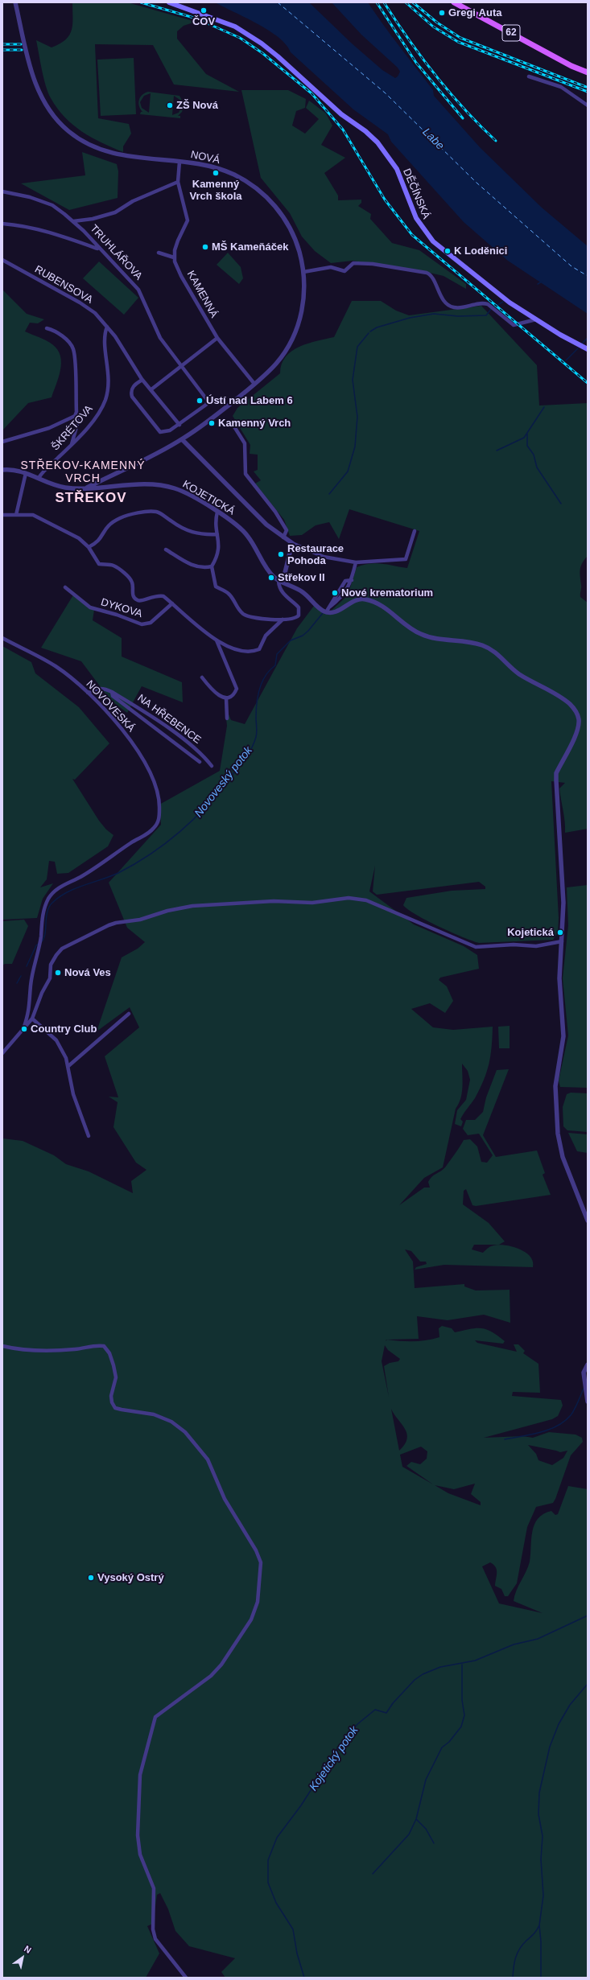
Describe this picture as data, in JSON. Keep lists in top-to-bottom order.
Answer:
{
  "streets": {
    "main road": ["62", "DĚČÍNSKÁ"],
    "street": [
      "NOVÁ",
      "TRUHLÁŘOVA",
      "RUBENSOVA",
      "KAMENNÁ",
      "ŠKRÉTOVA",
      "KOJETICKÁ",
      "DYKOVA",
      "NOVOVESKÁ",
      "NA HŘEBENCE"
    ]
  },
  "crossings": [
    ["NOVÁ", "KOJETICKÁ"],
    ["TRUHLÁŘOVA", "RUBENSOVA"],
    ["RUBENSOVA", "ŠKRÉTOVA"],
    ["ŠKRÉTOVA", "KOJETICKÁ"],
    ["NOVOVESKÁ", "NA HŘEBENCE"]
  ],
  "districts": ["STŘEKOV-KAMENNÝ VRCH", "STŘEKOV"],
  "water": ["Labe", "Novoveský potok", "Kojetický potok"],
  "places": [
    "ČOV",
    "Gregi Auta",
    "ZŠ Nová",
    "Kamenný Vrch škola",
    "MŠ Kameňáček",
    "K Loděnici",
    "Ústí nad Labem 6",
    "Kamenný Vrch",
    "Restaurace Pohoda",
    "Střekov II",
    "Nové krematorium",
    "Kojetická",
    "Nová Ves",
    "Country Club",
    "Vysoký Ostrý"
  ],
  "north": "top right"
}
